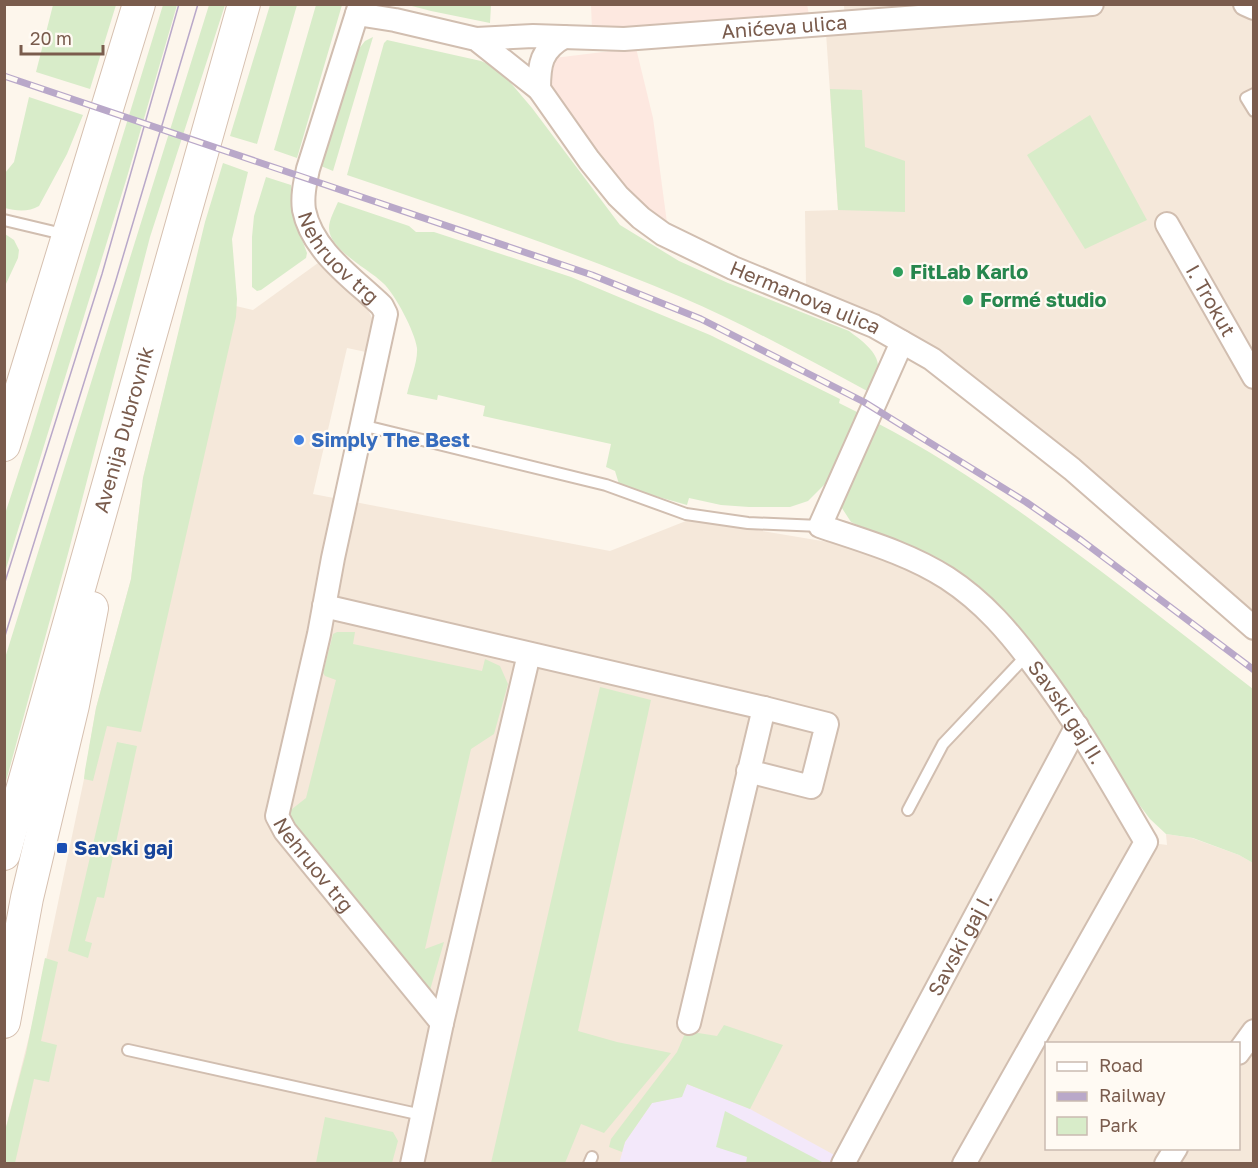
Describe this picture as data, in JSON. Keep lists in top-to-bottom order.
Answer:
{
  "streets": {
    "main road": ["Avenija Dubrovnik"],
    "street": [
      "Anićeva ulica",
      "Nehruov trg",
      "Hermanova ulica",
      "I. Trokut",
      "Savski gaj II.",
      "Savski gaj I."
    ]
  },
  "crossings": [
    ["Anićeva ulica", "Hermanova ulica"],
    ["Nehruov trg", "Hermanova ulica"],
    ["Savski gaj II.", "Savski gaj I."]
  ],
  "places": {
    "other": ["FitLab Karlo", "Formé studio", "Simply The Best"],
    "transit": ["Savski gaj"]
  },
  "legend": ["Road", "Railway", "Park"],
  "scale_bar": "20 m"
}
